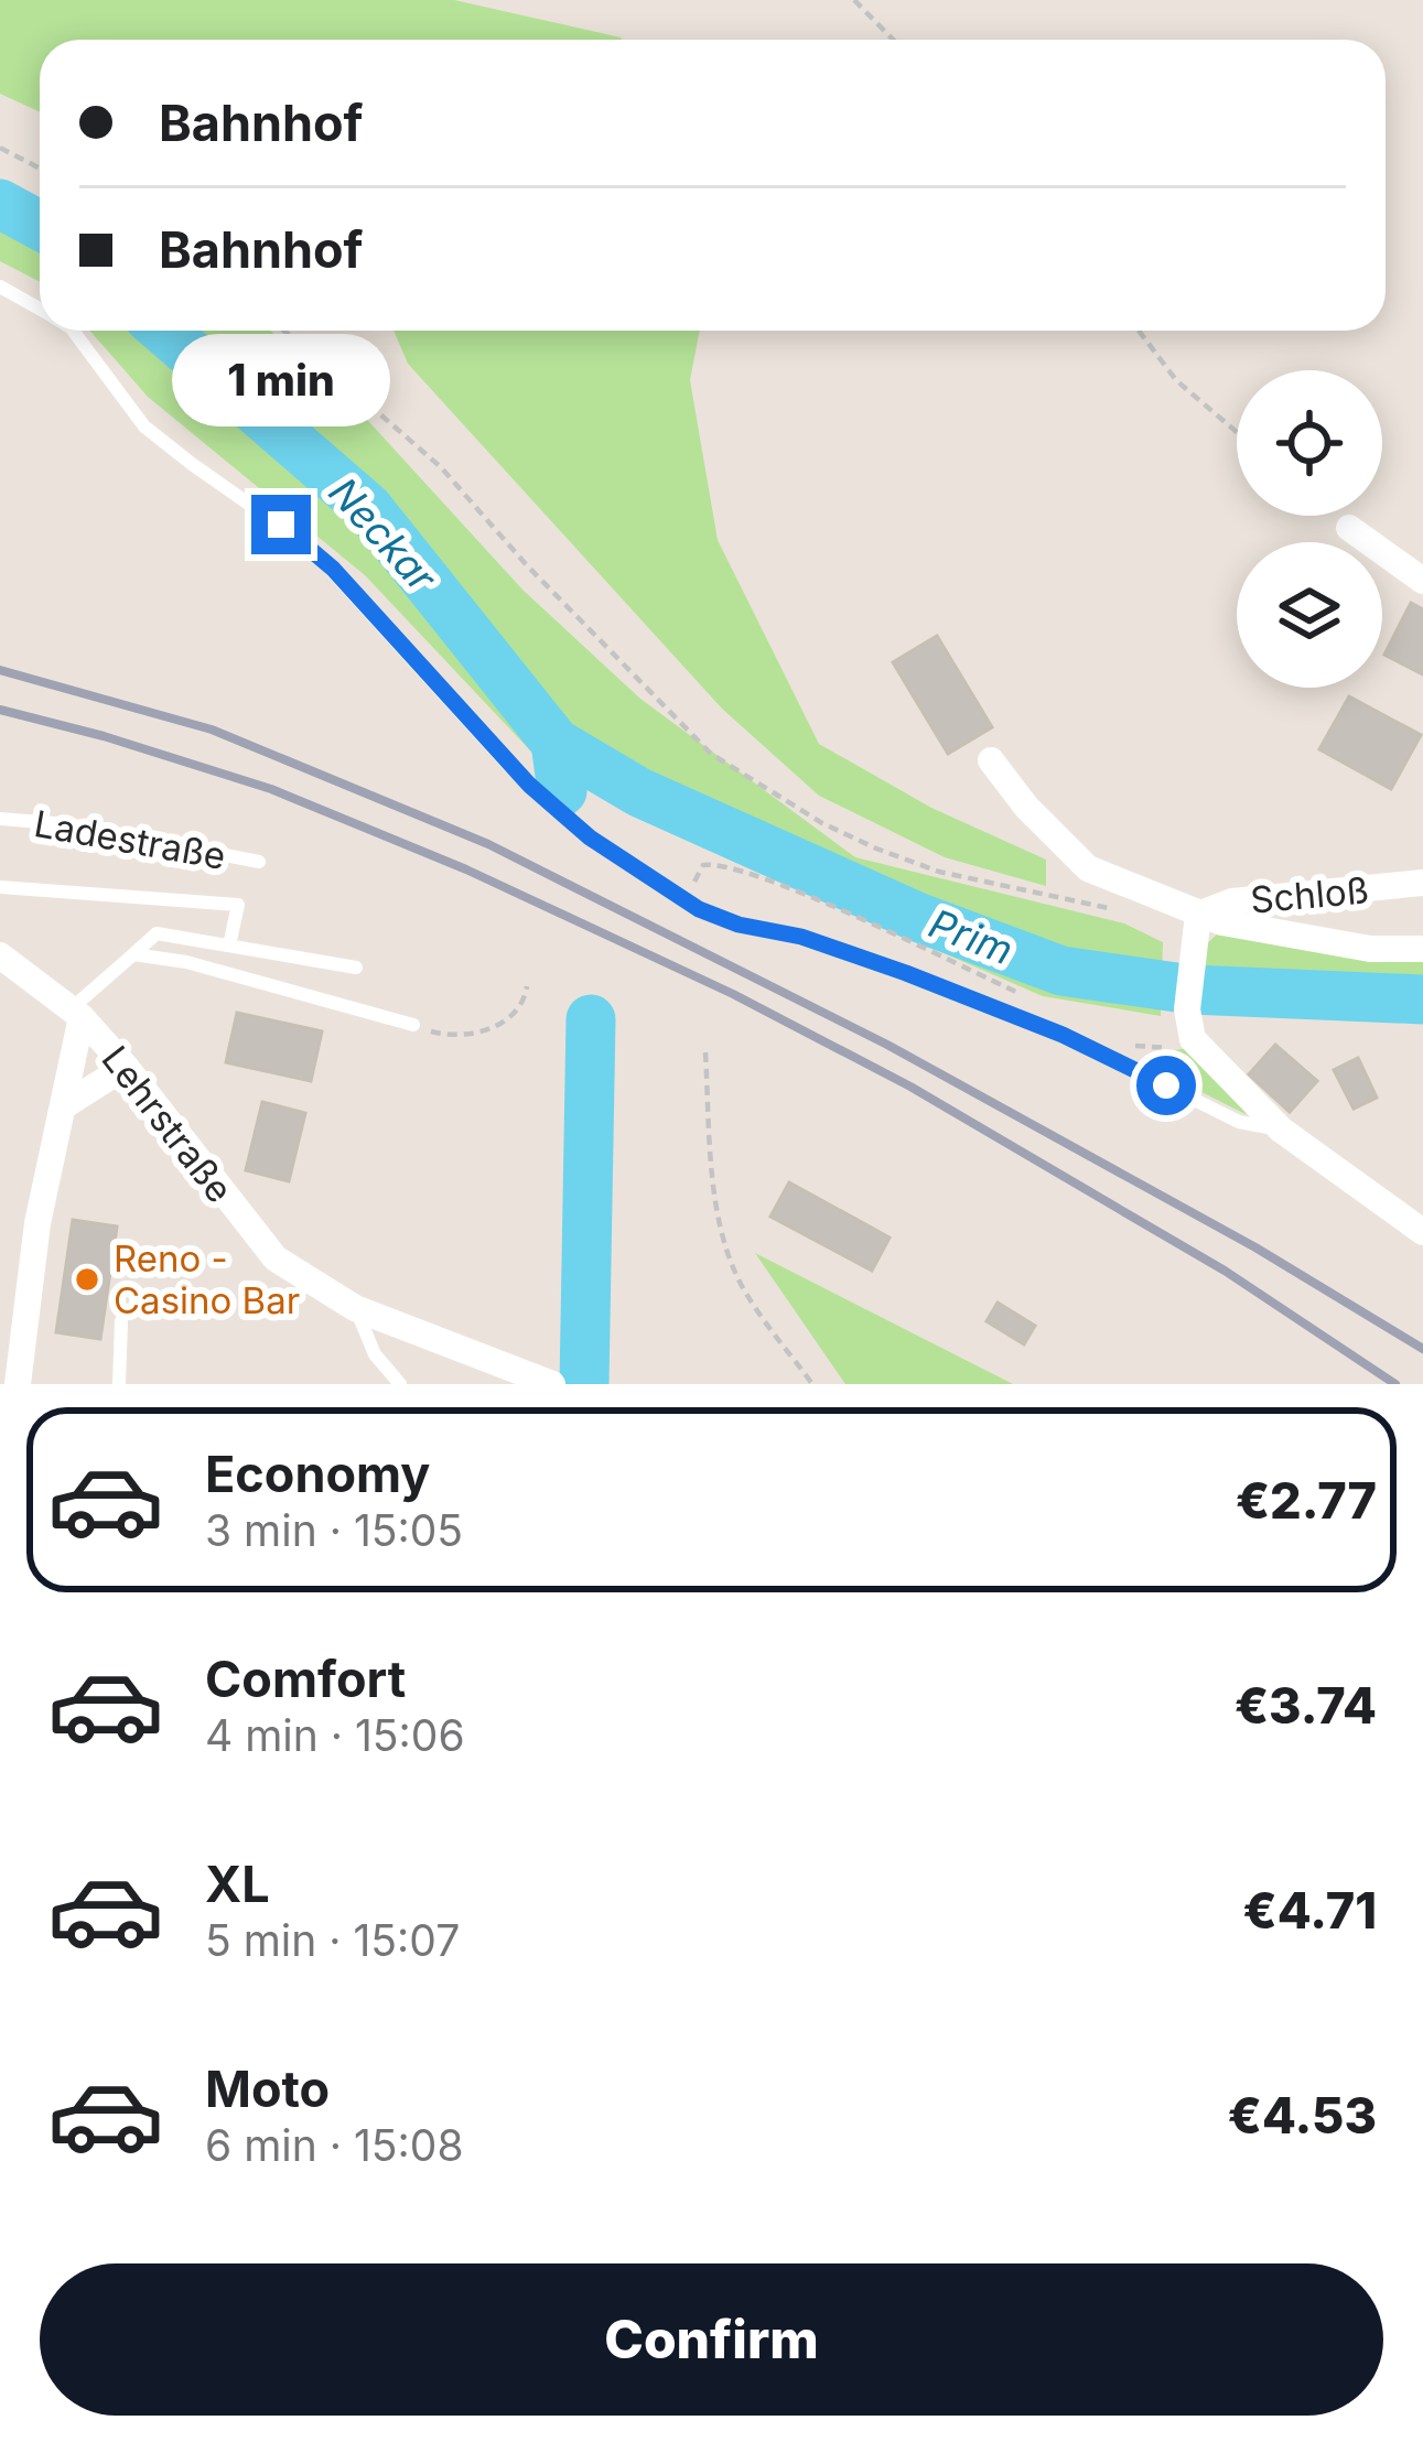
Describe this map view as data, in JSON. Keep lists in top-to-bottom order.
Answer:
{
  "streets": {
    "street": ["Schloß", "Lehrstraße"],
    "lane": ["Ladestraße"]
  },
  "water": ["Neckar", "Prim"],
  "places": ["Reno - Casino Bar"],
  "page": {
    "banner": ["Bahnhof", "Bahnhof"],
    "bubble": "1 min",
    "list": [
      {
        "name": "Economy",
        "note": "3 min · 15:05",
        "value": "€2.77"
      },
      {
        "name": "Comfort",
        "note": "4 min · 15:06",
        "value": "€3.74"
      },
      {
        "name": "XL",
        "note": "5 min · 15:07",
        "value": "€4.71"
      },
      {
        "name": "Moto",
        "note": "6 min · 15:08",
        "value": "€4.53"
      }
    ],
    "buttons": "Confirm"
  }
}
